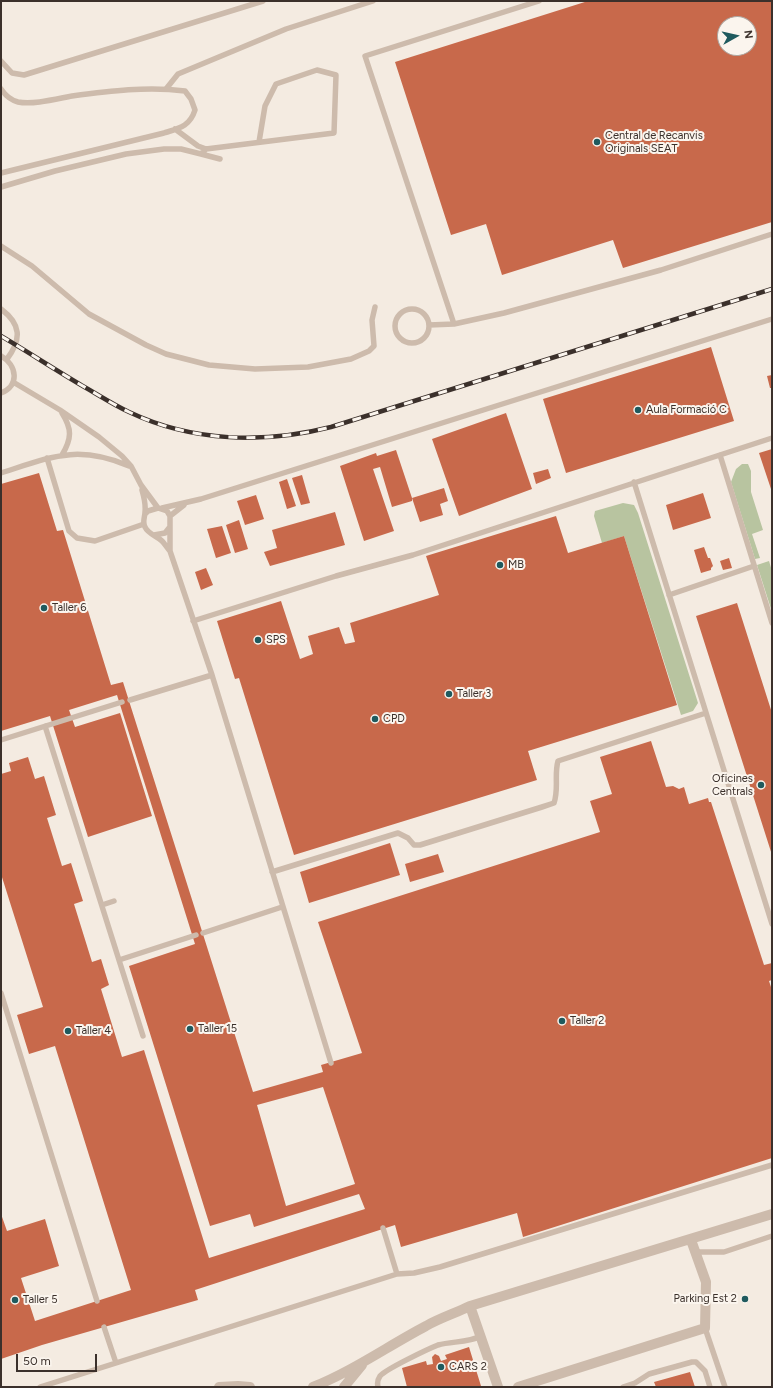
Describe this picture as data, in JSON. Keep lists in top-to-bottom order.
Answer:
{
  "places": [
    "Central de Recanvis Originals SEAT",
    "Aula Formació C",
    "MB",
    "Taller 6",
    "SPS",
    "Taller 3",
    "CPD",
    "Oficines Centrals",
    "Taller 2",
    "Taller 15",
    "Taller 4",
    "Parking Est 2",
    "Taller 5",
    "CARS 2"
  ],
  "scale_bar": "50 m",
  "north": "right"
}
